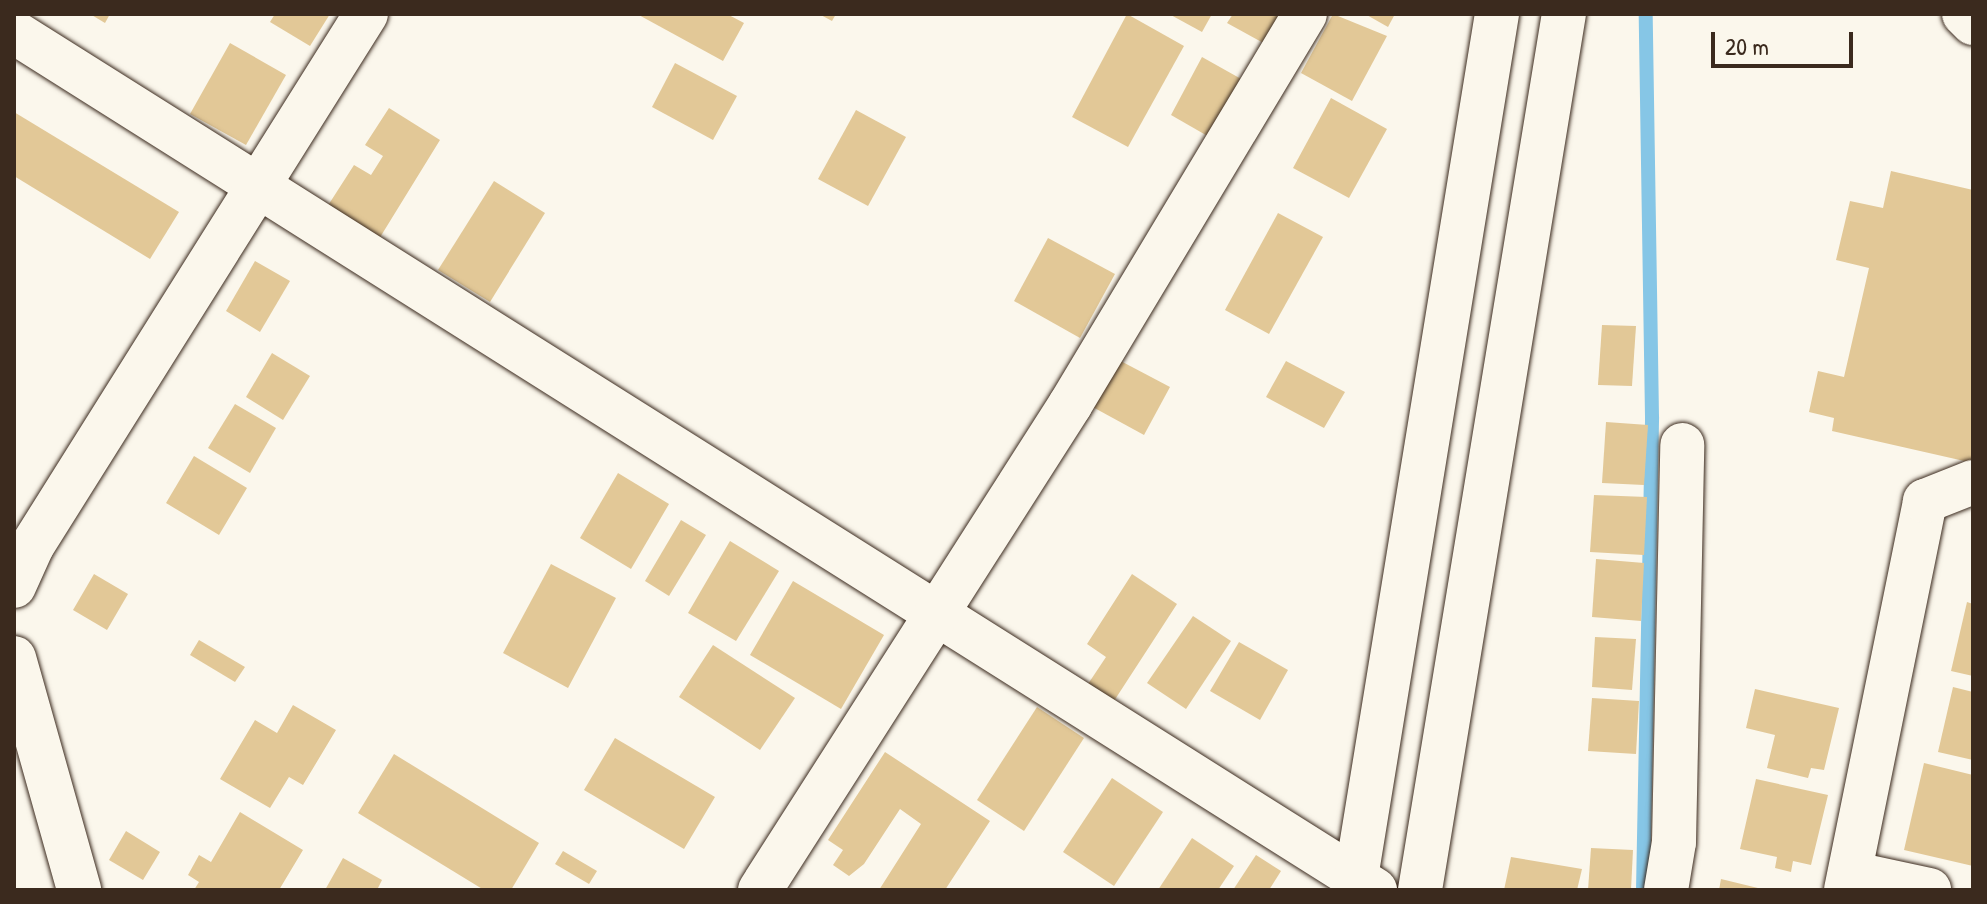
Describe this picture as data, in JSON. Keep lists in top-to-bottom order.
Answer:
{
  "scale_bar": "20 m"
}
